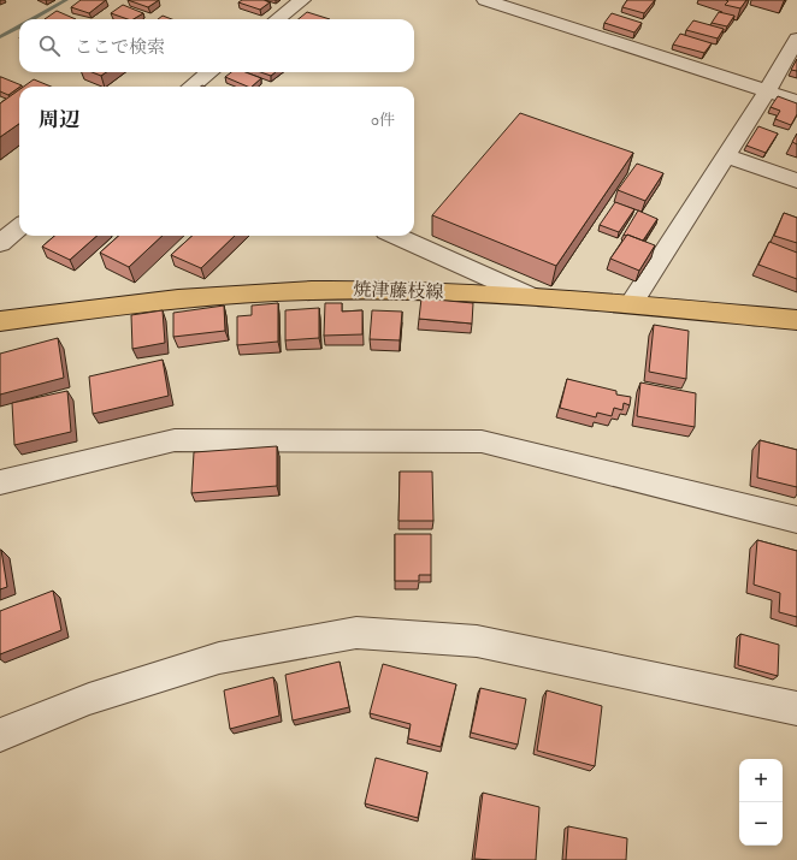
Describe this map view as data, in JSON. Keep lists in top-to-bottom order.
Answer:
{
  "streets": {
    "main road": ["焼津藤枝線"]
  },
  "page": {
    "search": "ここで検索",
    "heading": ["周辺", "0件"],
    "map_buttons": ["+", "−"]
  }
}
